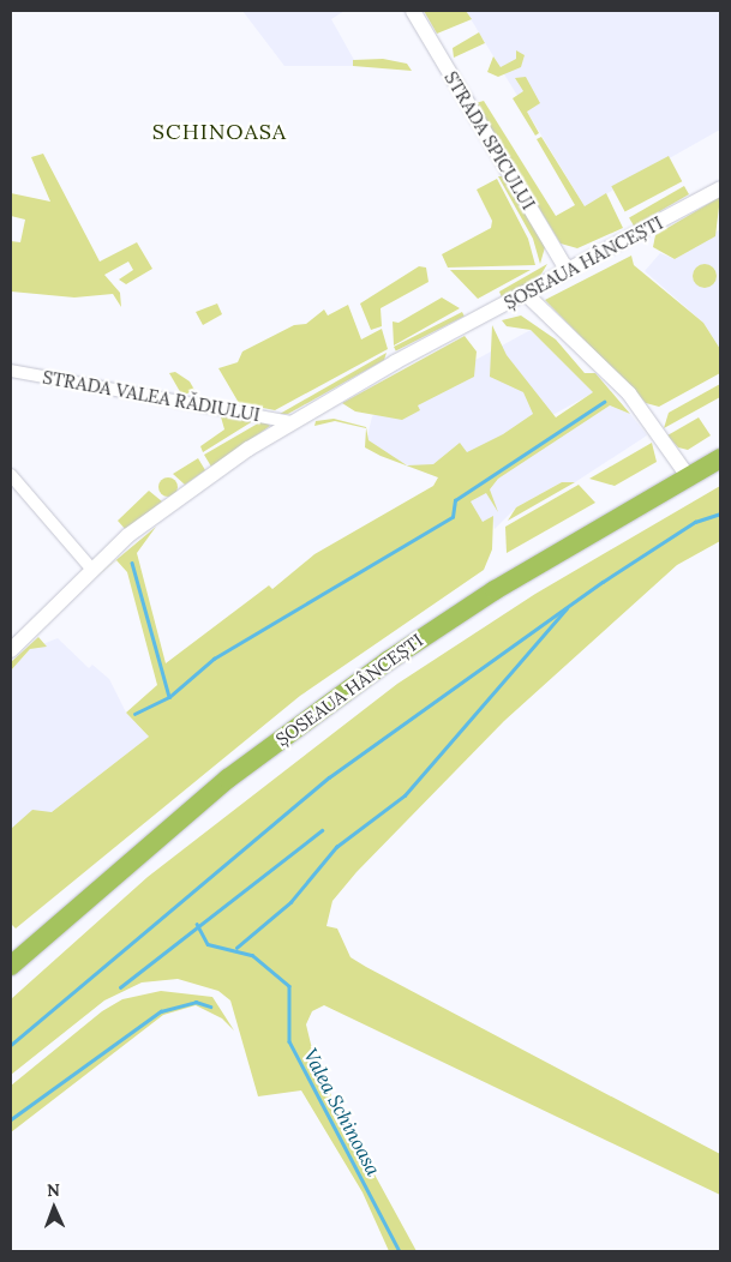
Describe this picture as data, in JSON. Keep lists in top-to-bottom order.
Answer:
{
  "streets": {
    "highway": ["ȘOSEAUA HÂNCEȘTI"],
    "street": ["STRADA SPICULUI", "STRADA VALEA RĂDIULUI"]
  },
  "crossings": [
    ["STRADA SPICULUI", "ȘOSEAUA HÂNCEȘTI"],
    ["ȘOSEAUA HÂNCEȘTI", "STRADA VALEA RĂDIULUI"]
  ],
  "districts": ["SCHINOASA"],
  "water": ["Valea Schinoasa"],
  "north": "top"
}
